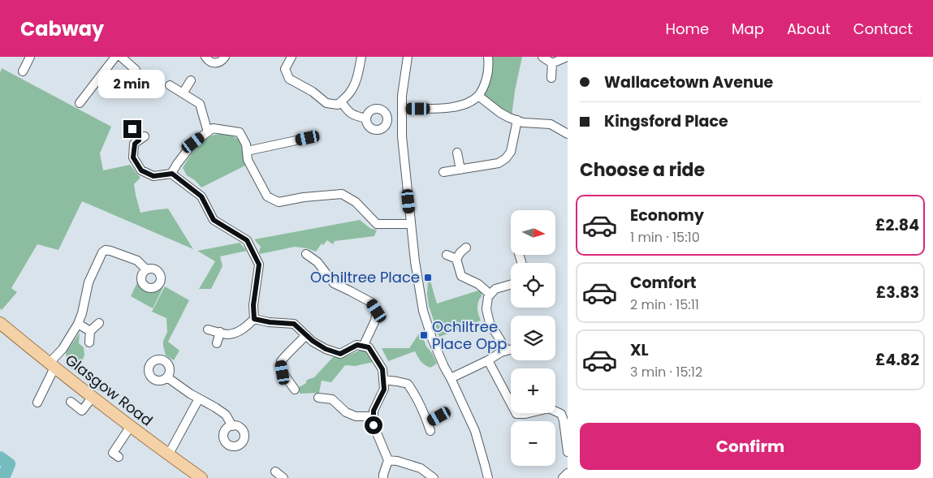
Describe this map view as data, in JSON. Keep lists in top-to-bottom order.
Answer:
{
  "streets": {
    "main road": ["Glasgow Road"]
  },
  "places": {
    "transit": ["Ochiltree Place", "Ochiltree Place Opp"]
  },
  "north": "right",
  "page": {
    "header": "Cabway",
    "nav": [
      "Home",
      "Map",
      "About",
      "Contact"
    ],
    "banner": ["Wallacetown Avenue", "Kingsford Place"],
    "bubble": "2 min",
    "heading": "Choose a ride",
    "list": [
      {
        "name": "Economy",
        "note": "1 min · 15:10",
        "value": "£2.84"
      },
      {
        "name": "Comfort",
        "note": "2 min · 15:11",
        "value": "£3.83"
      },
      {
        "name": "XL",
        "note": "3 min · 15:12",
        "value": "£4.82"
      }
    ],
    "map_buttons": ["+", "−"],
    "buttons": "Confirm"
  }
}
